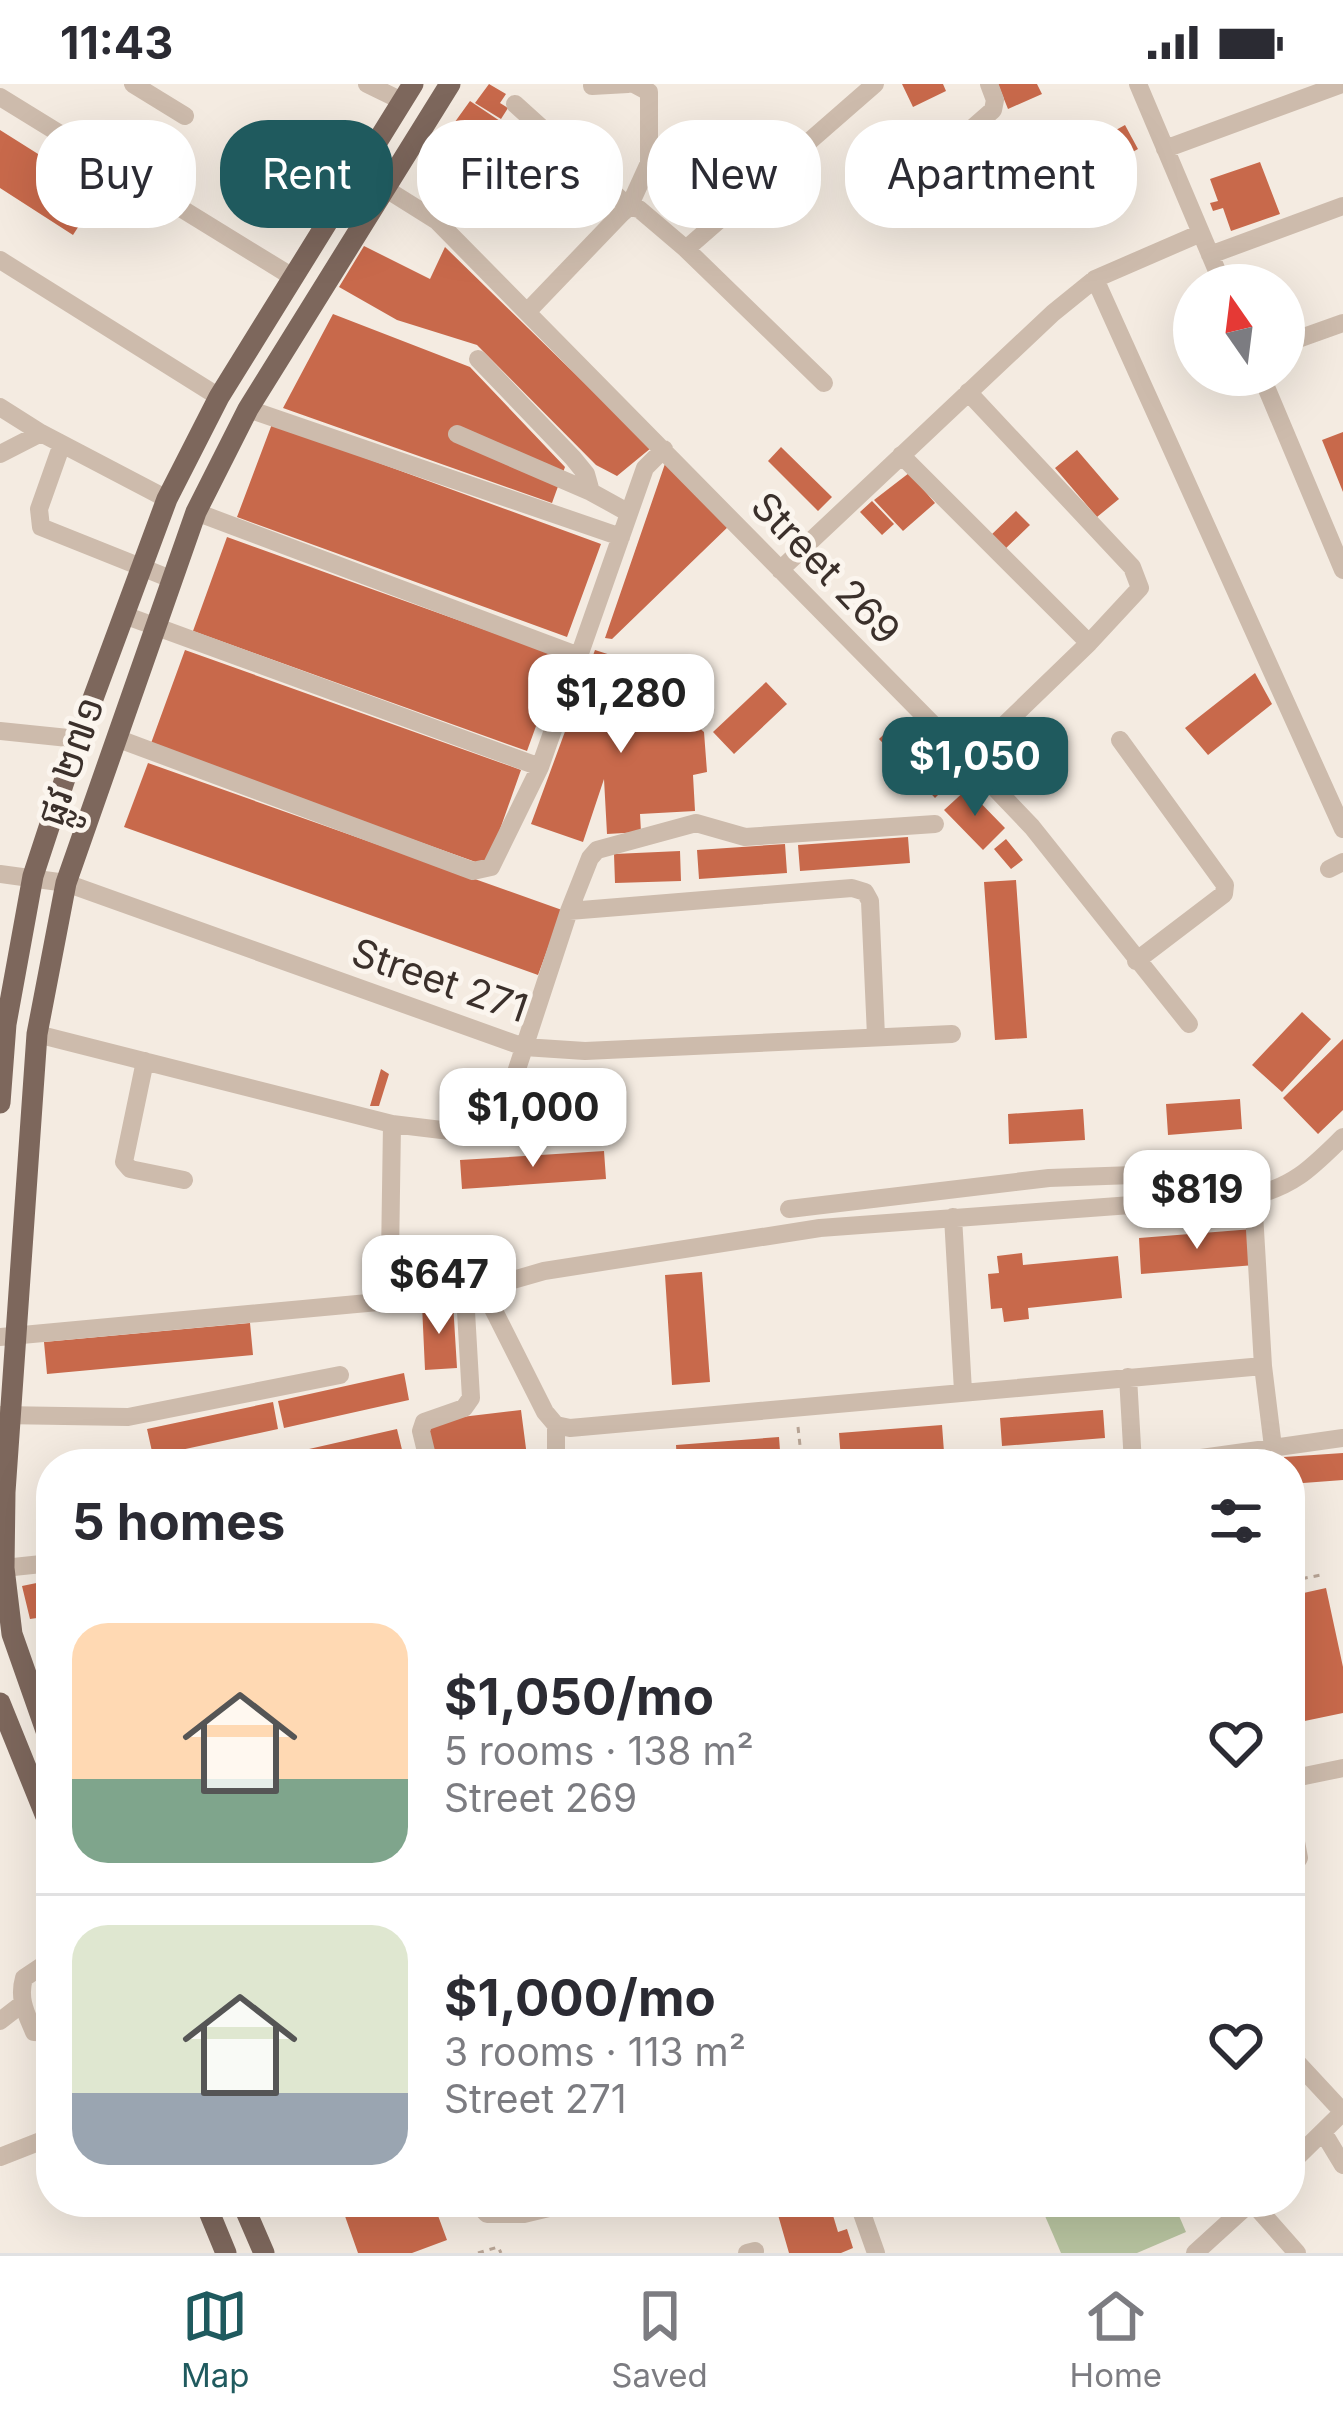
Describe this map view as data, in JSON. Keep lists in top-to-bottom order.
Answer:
{
  "streets": {
    "main road": ["ផ្លូវ ២៧១"],
    "street": ["Street 269", "Street 271"]
  },
  "crossings": [
    ["ផ្លូវ ២៧១", "Street 271"]
  ],
  "north": "top",
  "page": {
    "status": "11:43",
    "chip": [
      "Buy",
      "Rent",
      "Filters",
      "New",
      "Apartment"
    ],
    "price": [
      "$1,280",
      "$1,050",
      "$1,000",
      "$819",
      "$647"
    ],
    "heading": "5 homes",
    "list": [
      {
        "name": "$1,050/mo",
        "note": "5 rooms · 138 m² · Street 269"
      },
      {
        "name": "$1,000/mo",
        "note": "3 rooms · 113 m² · Street 271"
      }
    ],
    "tabs": ["Map", "Saved", "Home"]
  }
}
